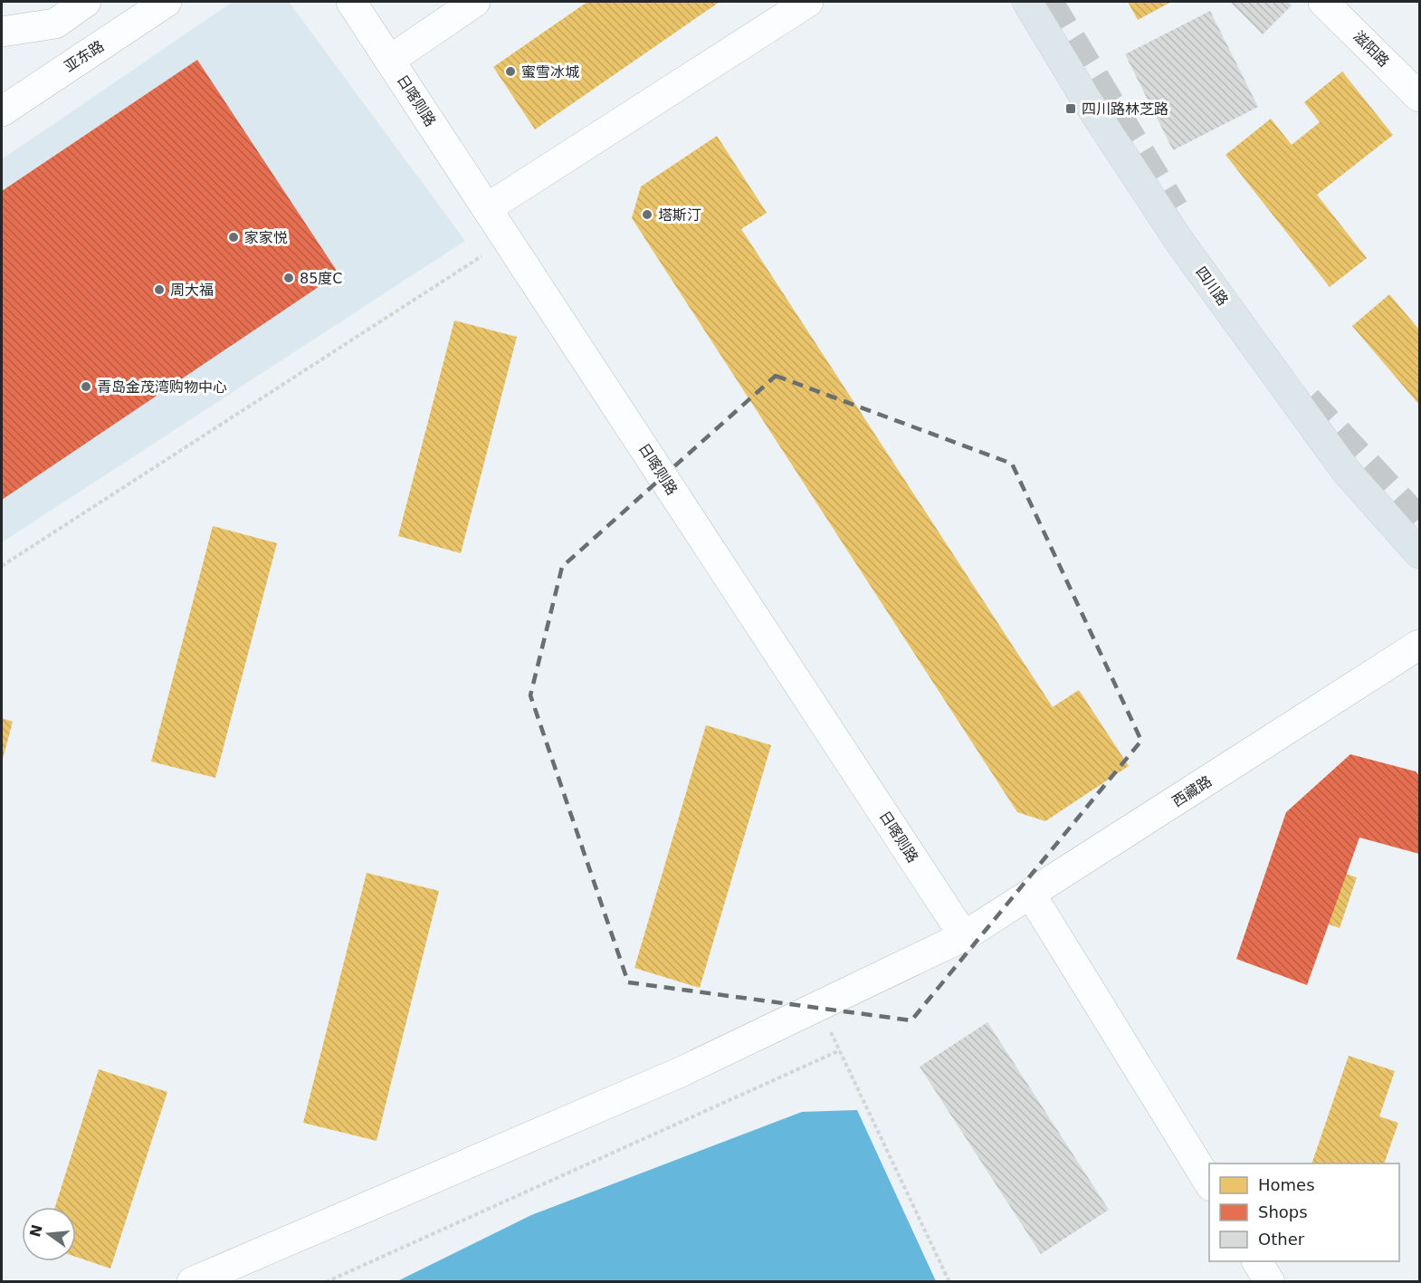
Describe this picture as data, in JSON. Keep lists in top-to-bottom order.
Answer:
{
  "streets": {
    "main road": ["四川路"],
    "street": [
      "滋阳路",
      "亚东路",
      "日喀则路",
      "西藏路"
    ]
  },
  "crossings": [
    ["日喀则路", "西藏路"]
  ],
  "places": {
    "other": [
      "蜜雪冰城",
      "塔斯汀",
      "家家悦",
      "85度C",
      "周大福",
      "青岛金茂湾购物中心"
    ],
    "transit": ["四川路林芝路"]
  },
  "legend": ["Homes", "Shops", "Other"],
  "north": "left"
}
